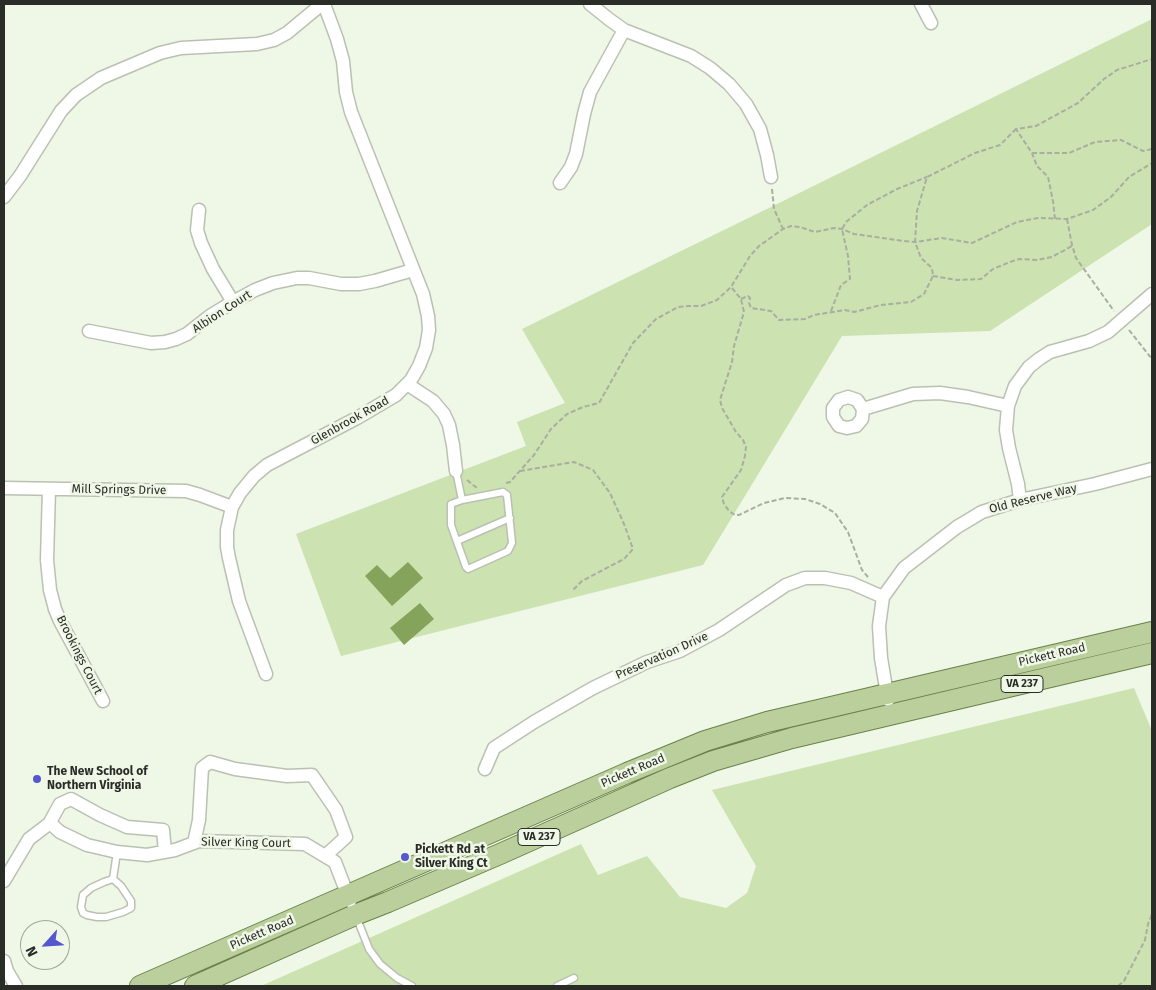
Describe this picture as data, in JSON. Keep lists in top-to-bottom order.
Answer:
{
  "streets": {
    "main road": ["Pickett Road", "VA 237"],
    "street": [
      "Albion Court",
      "Glenbrook Road",
      "Mill Springs Drive",
      "Old Reserve Way",
      "Brookings Court",
      "Preservation Drive",
      "Silver King Court"
    ]
  },
  "crossings": [
    ["Albion Court", "Glenbrook Road"],
    ["Glenbrook Road", "Mill Springs Drive"],
    ["Mill Springs Drive", "Brookings Court"],
    ["Old Reserve Way", "Pickett Road"],
    ["Old Reserve Way", "Preservation Drive"],
    ["Pickett Road", "Silver King Court"]
  ],
  "places": ["The New School of Northern Virginia", "Pickett Rd at Silver King Ct"],
  "north": "bottom left"
}
